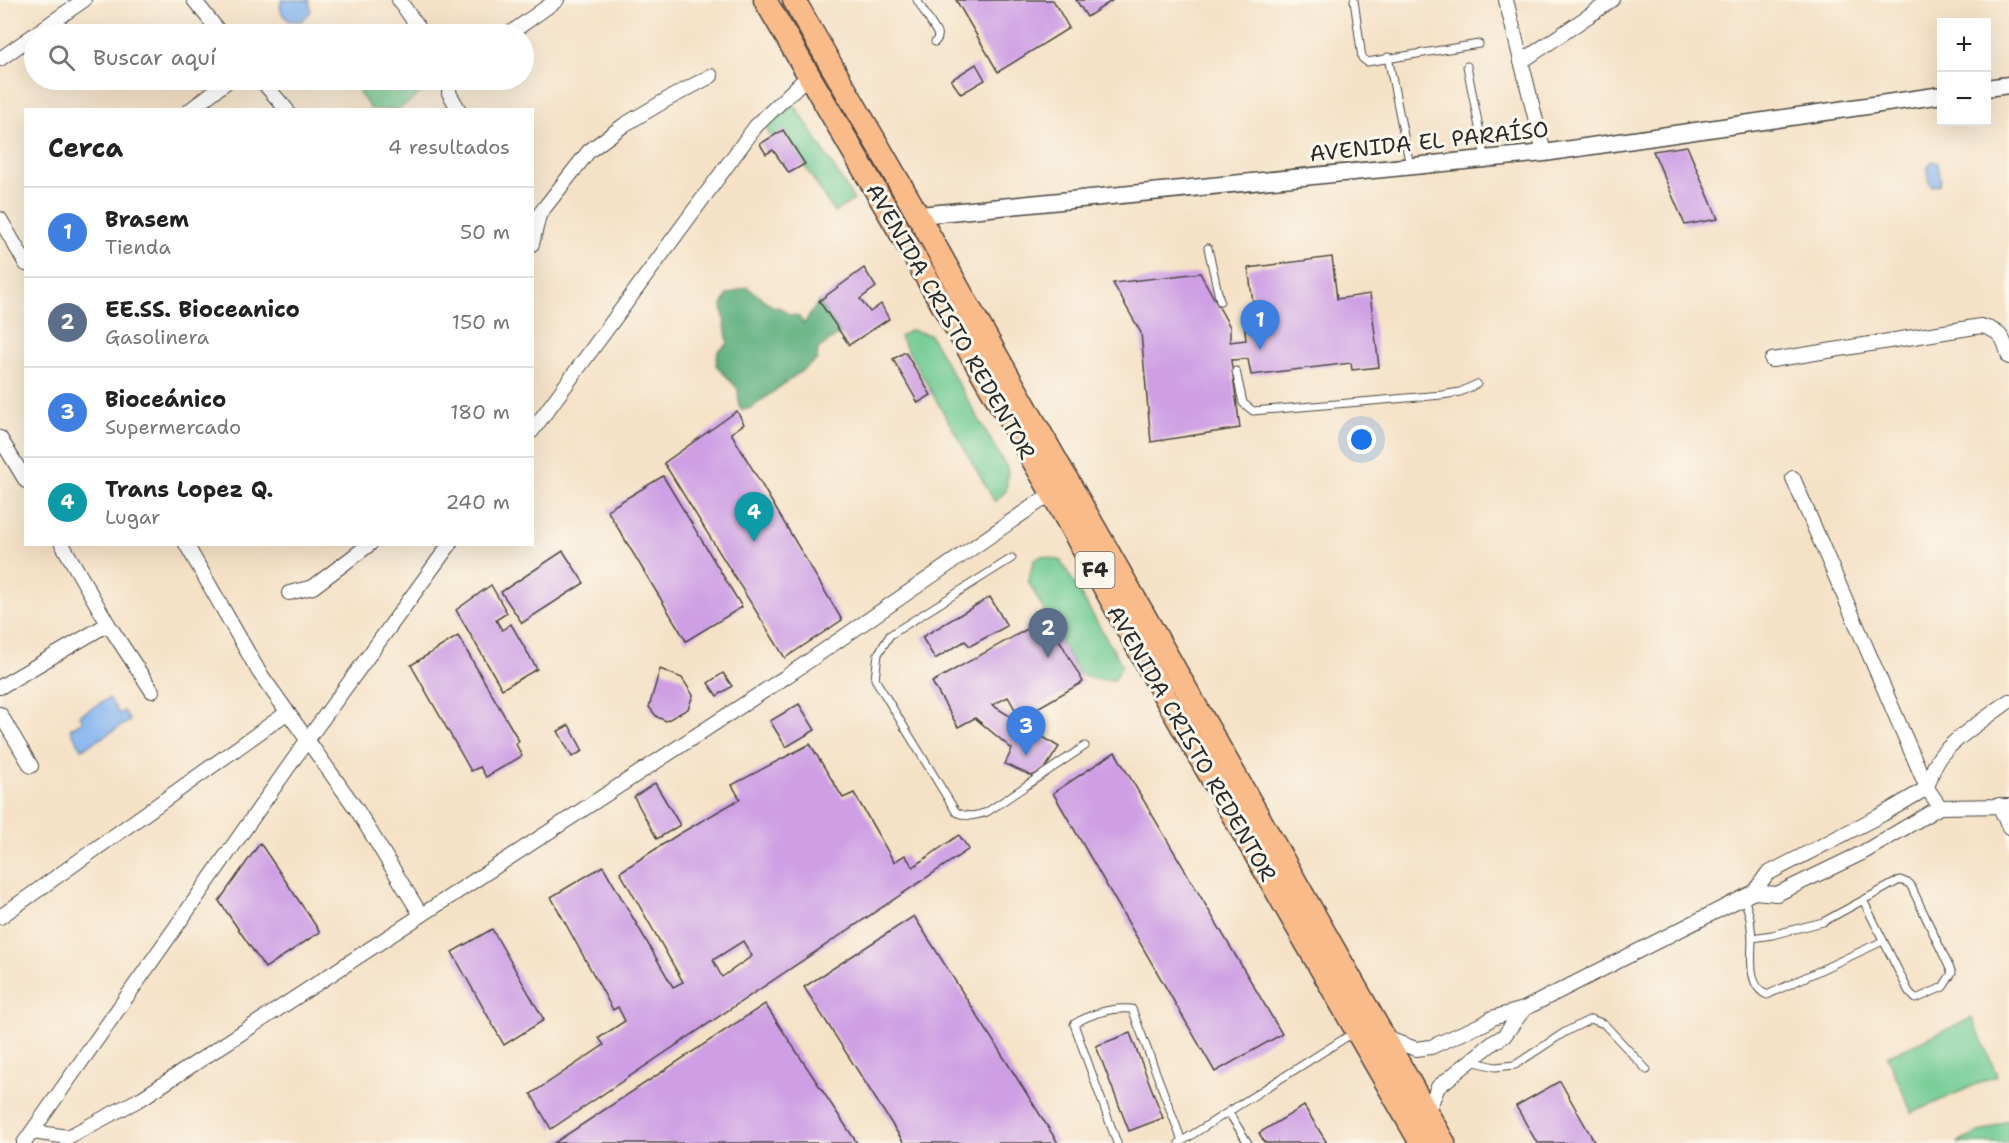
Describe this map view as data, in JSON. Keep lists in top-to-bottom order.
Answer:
{
  "streets": {
    "highway": ["AVENIDA CRISTO REDENTOR", "F4"],
    "street": ["AVENIDA EL PARAÍSO"]
  },
  "crossings": [
    ["AVENIDA EL PARAÍSO", "AVENIDA CRISTO REDENTOR"]
  ],
  "page": {
    "map_buttons": ["+", "−"],
    "search": "Buscar aquí",
    "heading": ["Cerca", "4 resultados"],
    "list": [
      {
        "mark": "1",
        "name": "Brasem",
        "note": "Tienda",
        "value": "50 m"
      },
      {
        "mark": "2",
        "name": "EE.SS. Bioceanico",
        "note": "Gasolinera",
        "value": "150 m"
      },
      {
        "mark": "3",
        "name": "Bioceánico",
        "note": "Supermercado",
        "value": "180 m"
      },
      {
        "mark": "4",
        "name": "Trans Lopez Q.",
        "note": "Lugar",
        "value": "240 m"
      }
    ],
    "pins": [
      "1",
      "4",
      "2",
      "3"
    ]
  }
}
